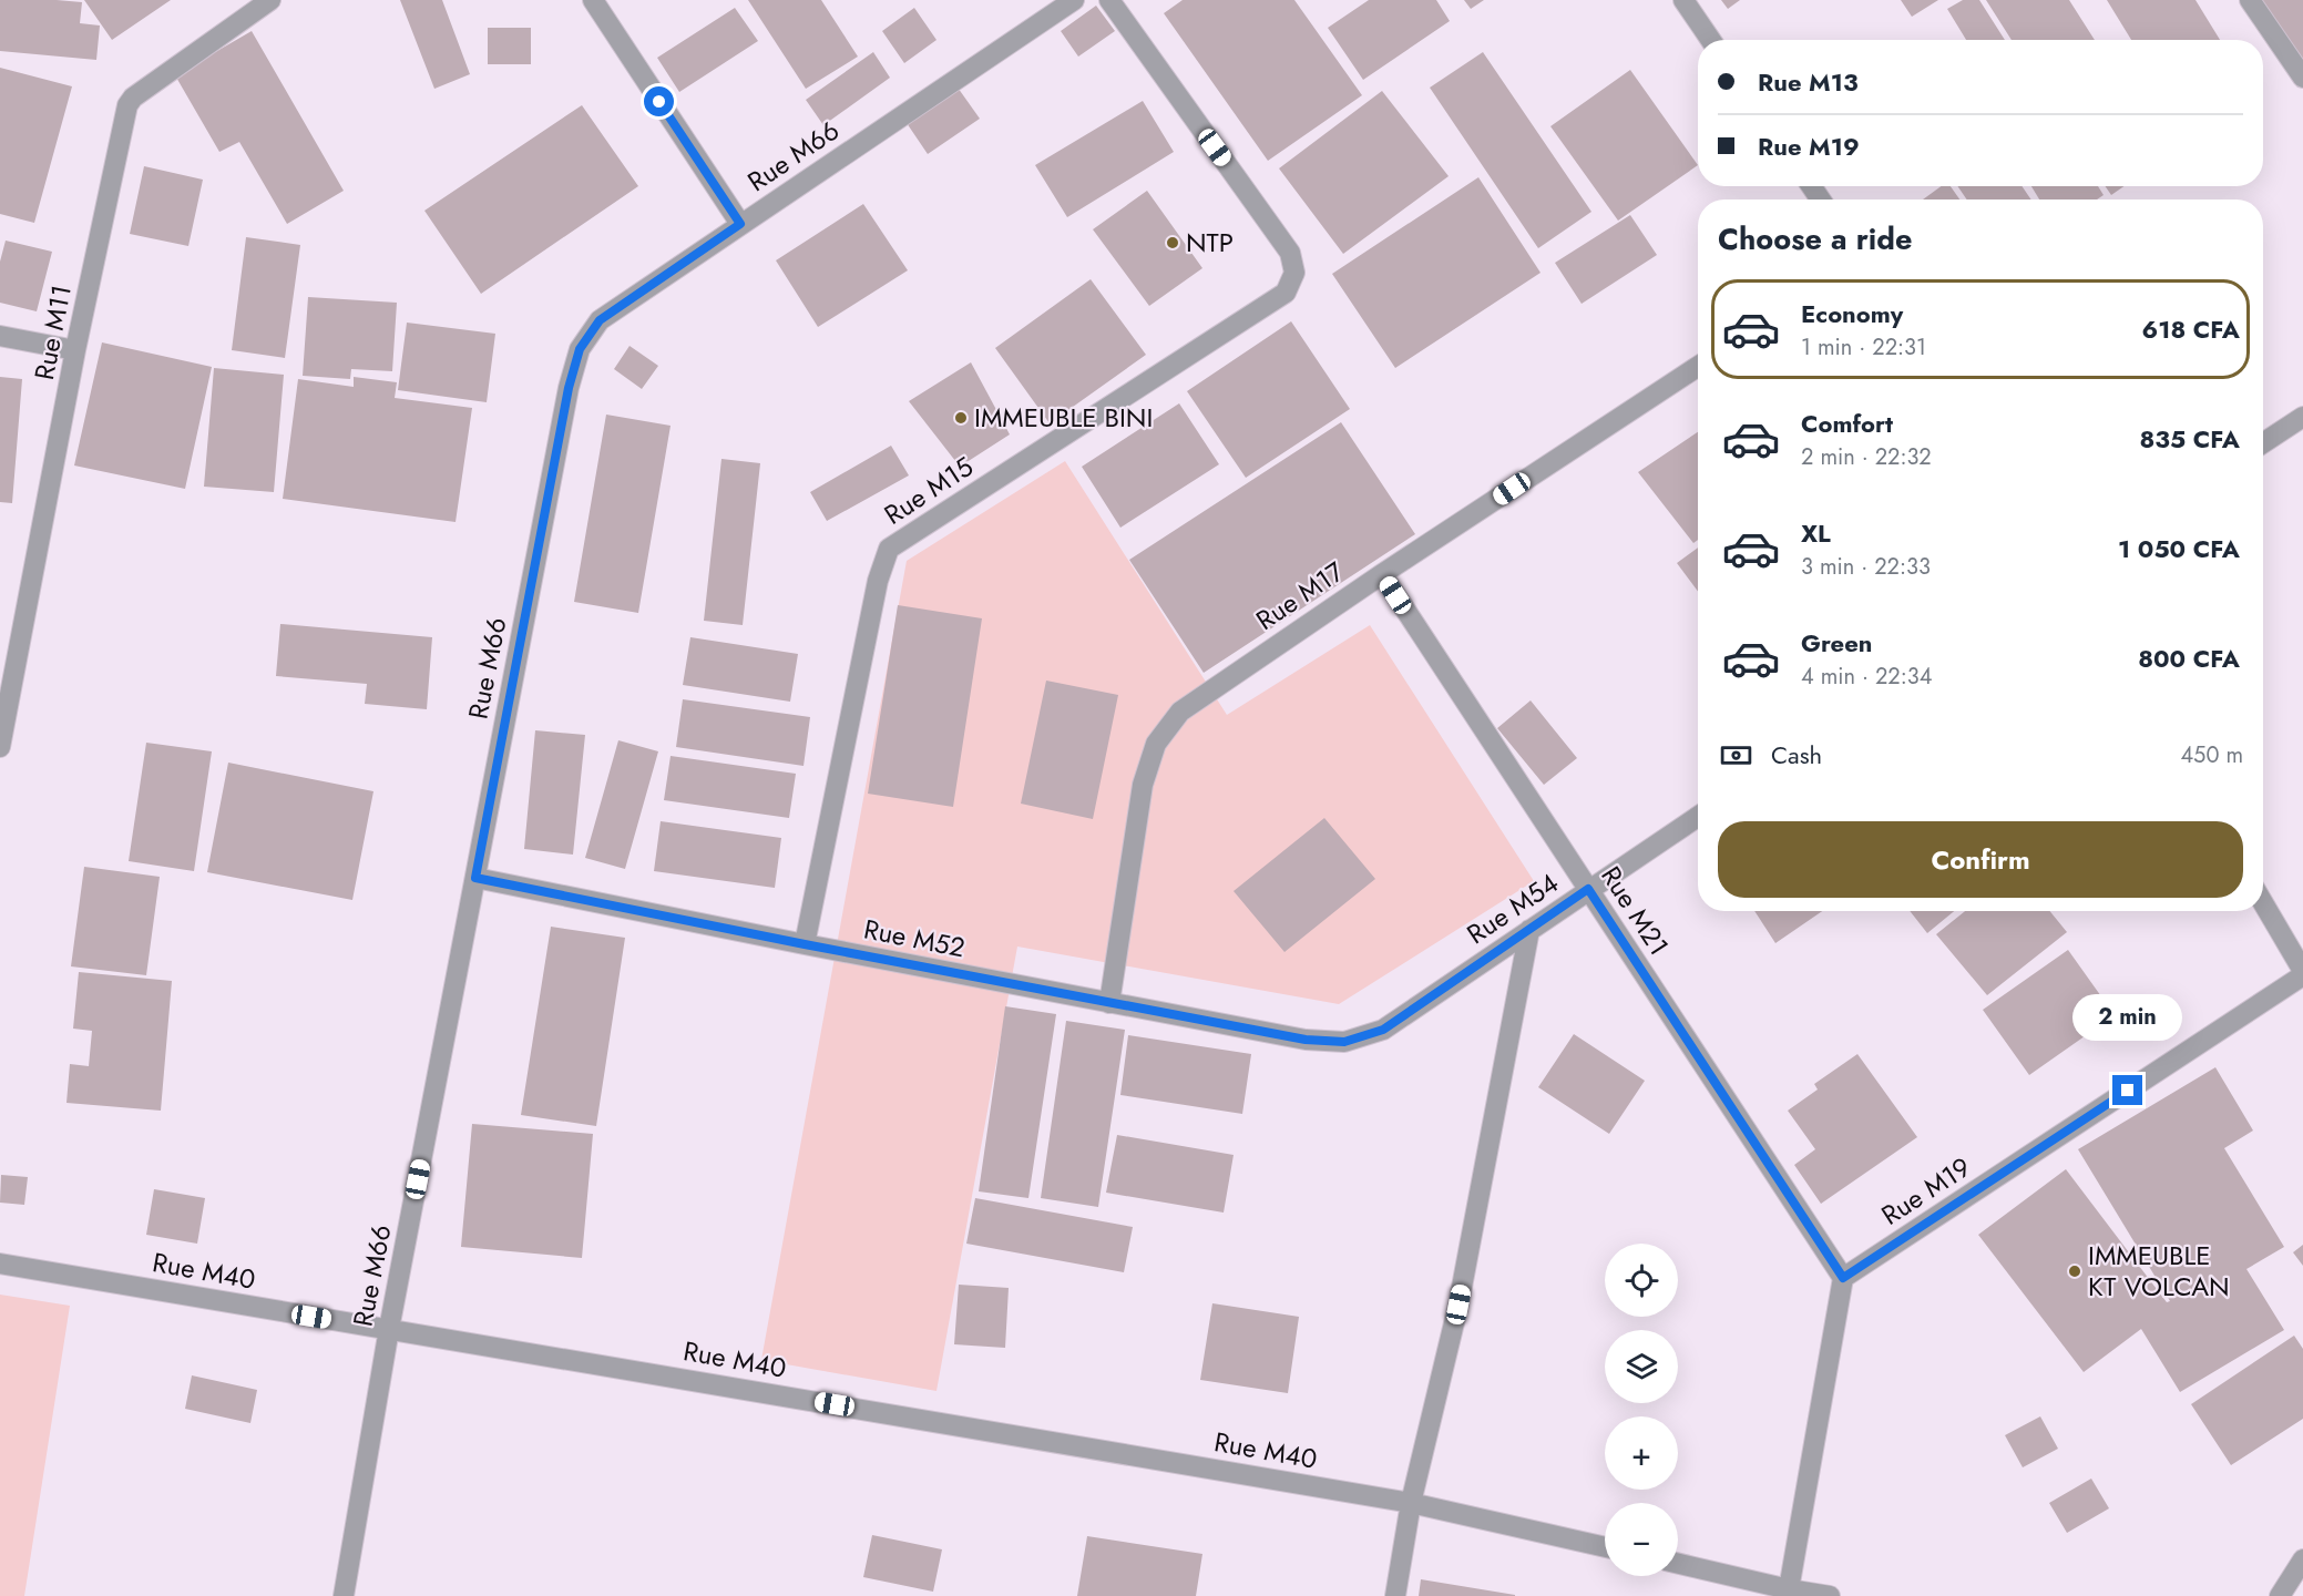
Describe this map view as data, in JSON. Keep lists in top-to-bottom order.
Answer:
{
  "streets": {
    "street": [
      "Rue M66",
      "Rue M11",
      "Rue M15",
      "Rue M17",
      "Rue M54",
      "Rue M21",
      "Rue M52",
      "Rue M19",
      "Rue M40"
    ]
  },
  "crossings": [
    ["Rue M66", "Rue M52"],
    ["Rue M66", "Rue M40"],
    ["Rue M15", "Rue M52"],
    ["Rue M17", "Rue M21"],
    ["Rue M17", "Rue M52"],
    ["Rue M54", "Rue M21"],
    ["Rue M54", "Rue M52"],
    ["Rue M21", "Rue M19"]
  ],
  "places": ["NTP", "IMMEUBLE BINI", "IMMEUBLE KT VOLCAN"],
  "page": {
    "banner": ["Rue M13", "Rue M19"],
    "heading": "Choose a ride",
    "list": [
      {
        "name": "Economy",
        "note": "1 min · 22:31",
        "value": "618 CFA"
      },
      {
        "name": "Comfort",
        "note": "2 min · 22:32",
        "value": "835 CFA"
      },
      {
        "name": "XL",
        "note": "3 min · 22:33",
        "value": "1 050 CFA"
      },
      {
        "name": "Green",
        "note": "4 min · 22:34",
        "value": "800 CFA"
      }
    ],
    "pay": ["Cash", "450 m"],
    "buttons": "Confirm",
    "bubble": "2 min",
    "map_buttons": ["+", "−"]
  }
}
